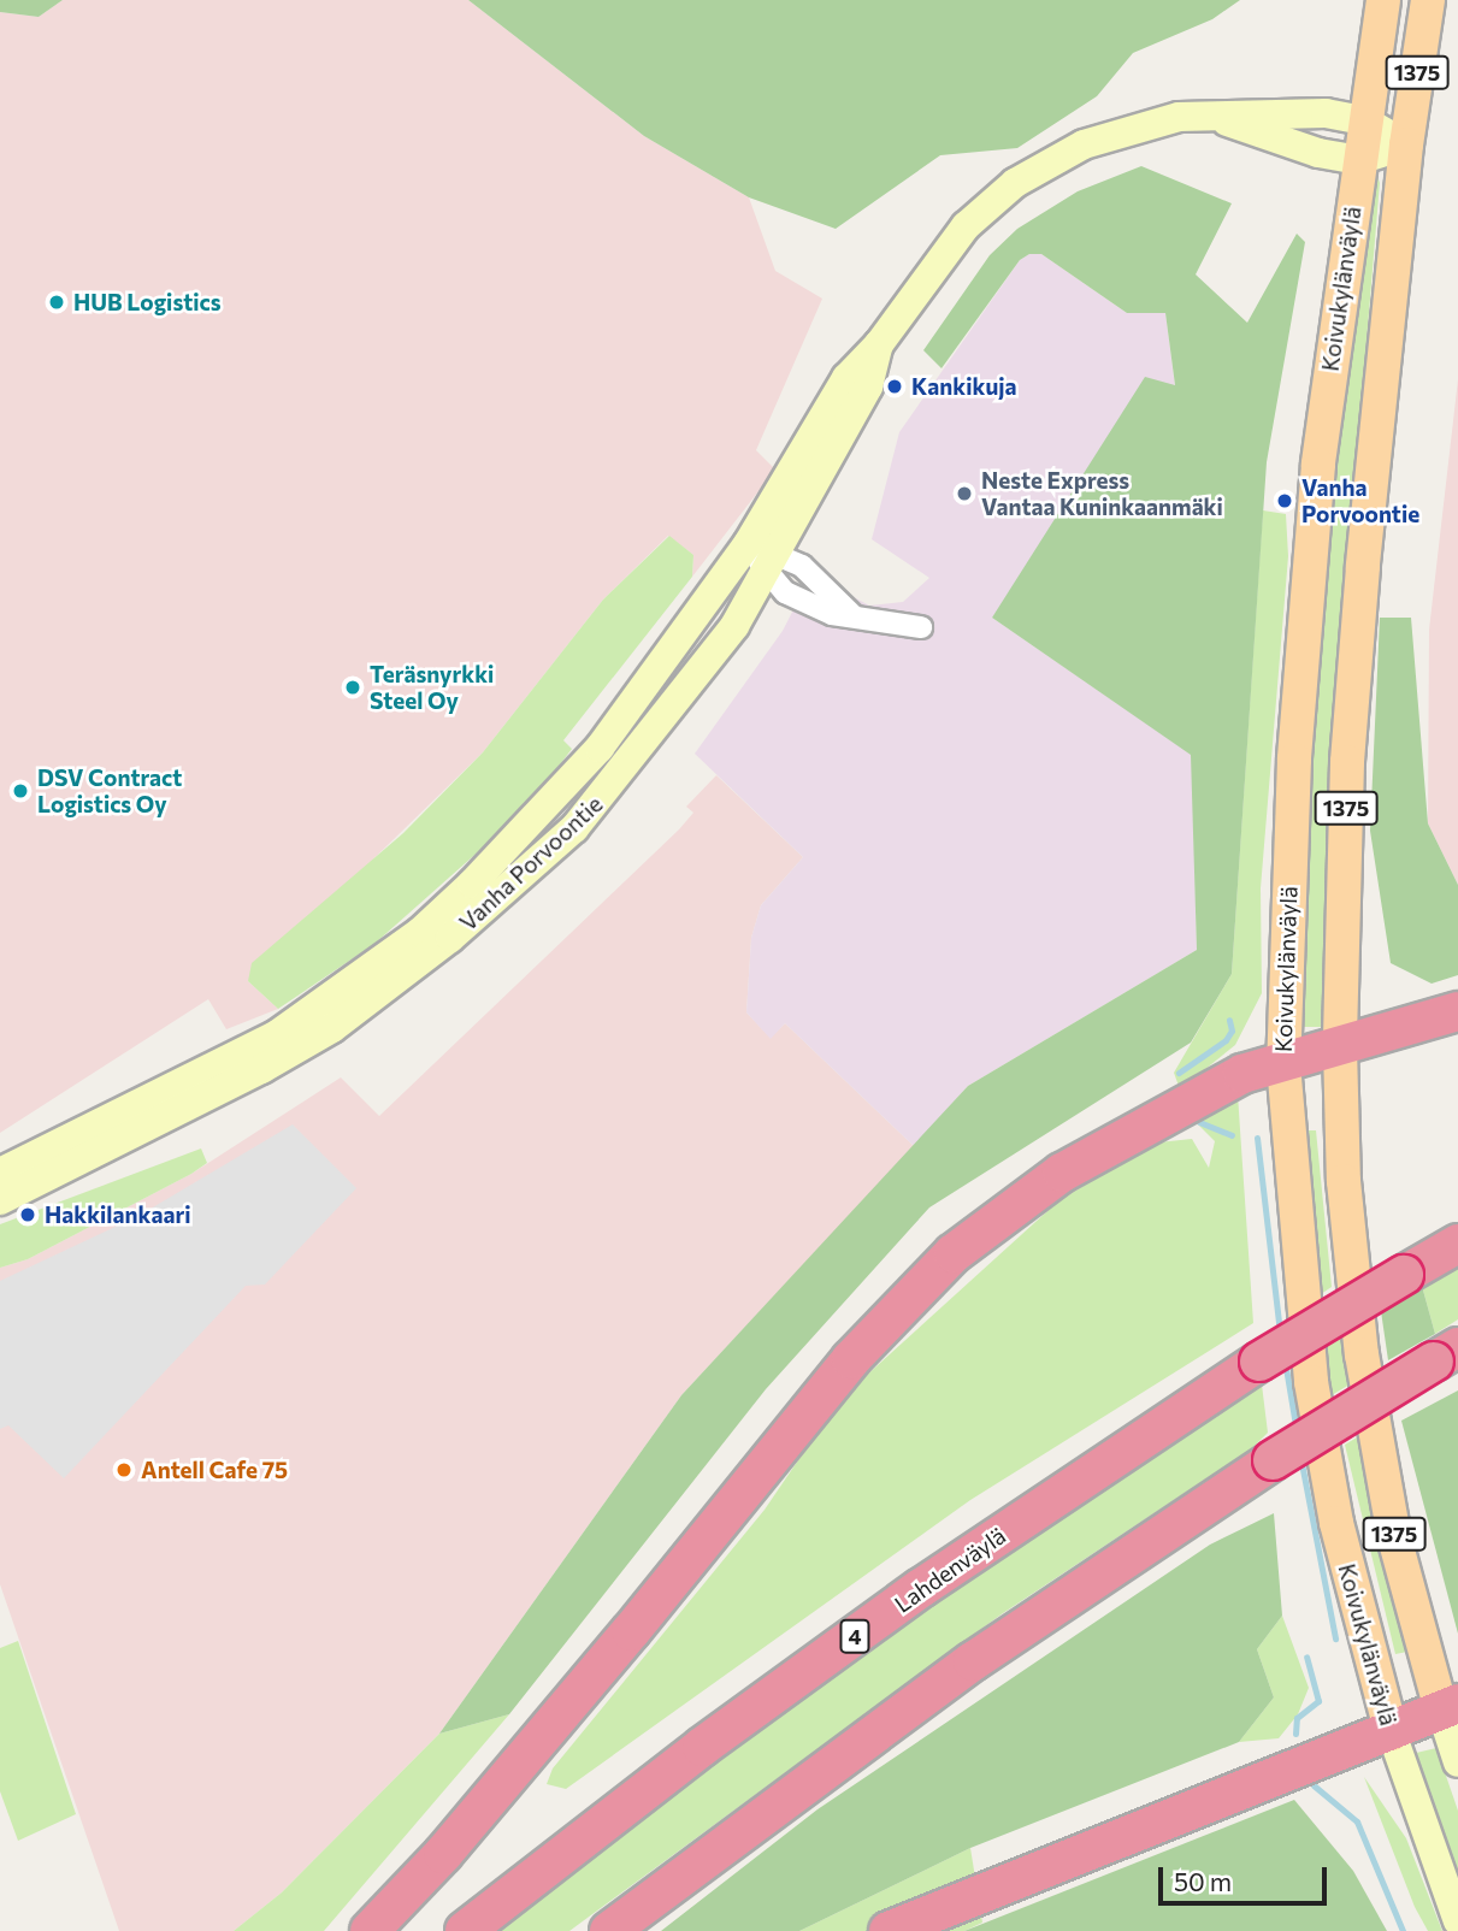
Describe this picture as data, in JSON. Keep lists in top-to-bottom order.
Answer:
{
  "streets": {
    "highway": ["Lahdenväylä", "4"],
    "main road": ["1375", "Koivukylänväylä", "Vanha Porvoontie"]
  },
  "crossings": [
    ["Koivukylänväylä", "Vanha Porvoontie"]
  ],
  "places": [
    "HUB Logistics",
    "Kankikuja",
    "Neste Express Vantaa Kuninkaanmäki",
    "Vanha Porvoontie",
    "Teräsnyrkki Steel Oy",
    "DSV Contract Logistics Oy",
    "Hakkilankaari",
    "Antell Cafe 75"
  ],
  "scale_bar": "50 m"
}
